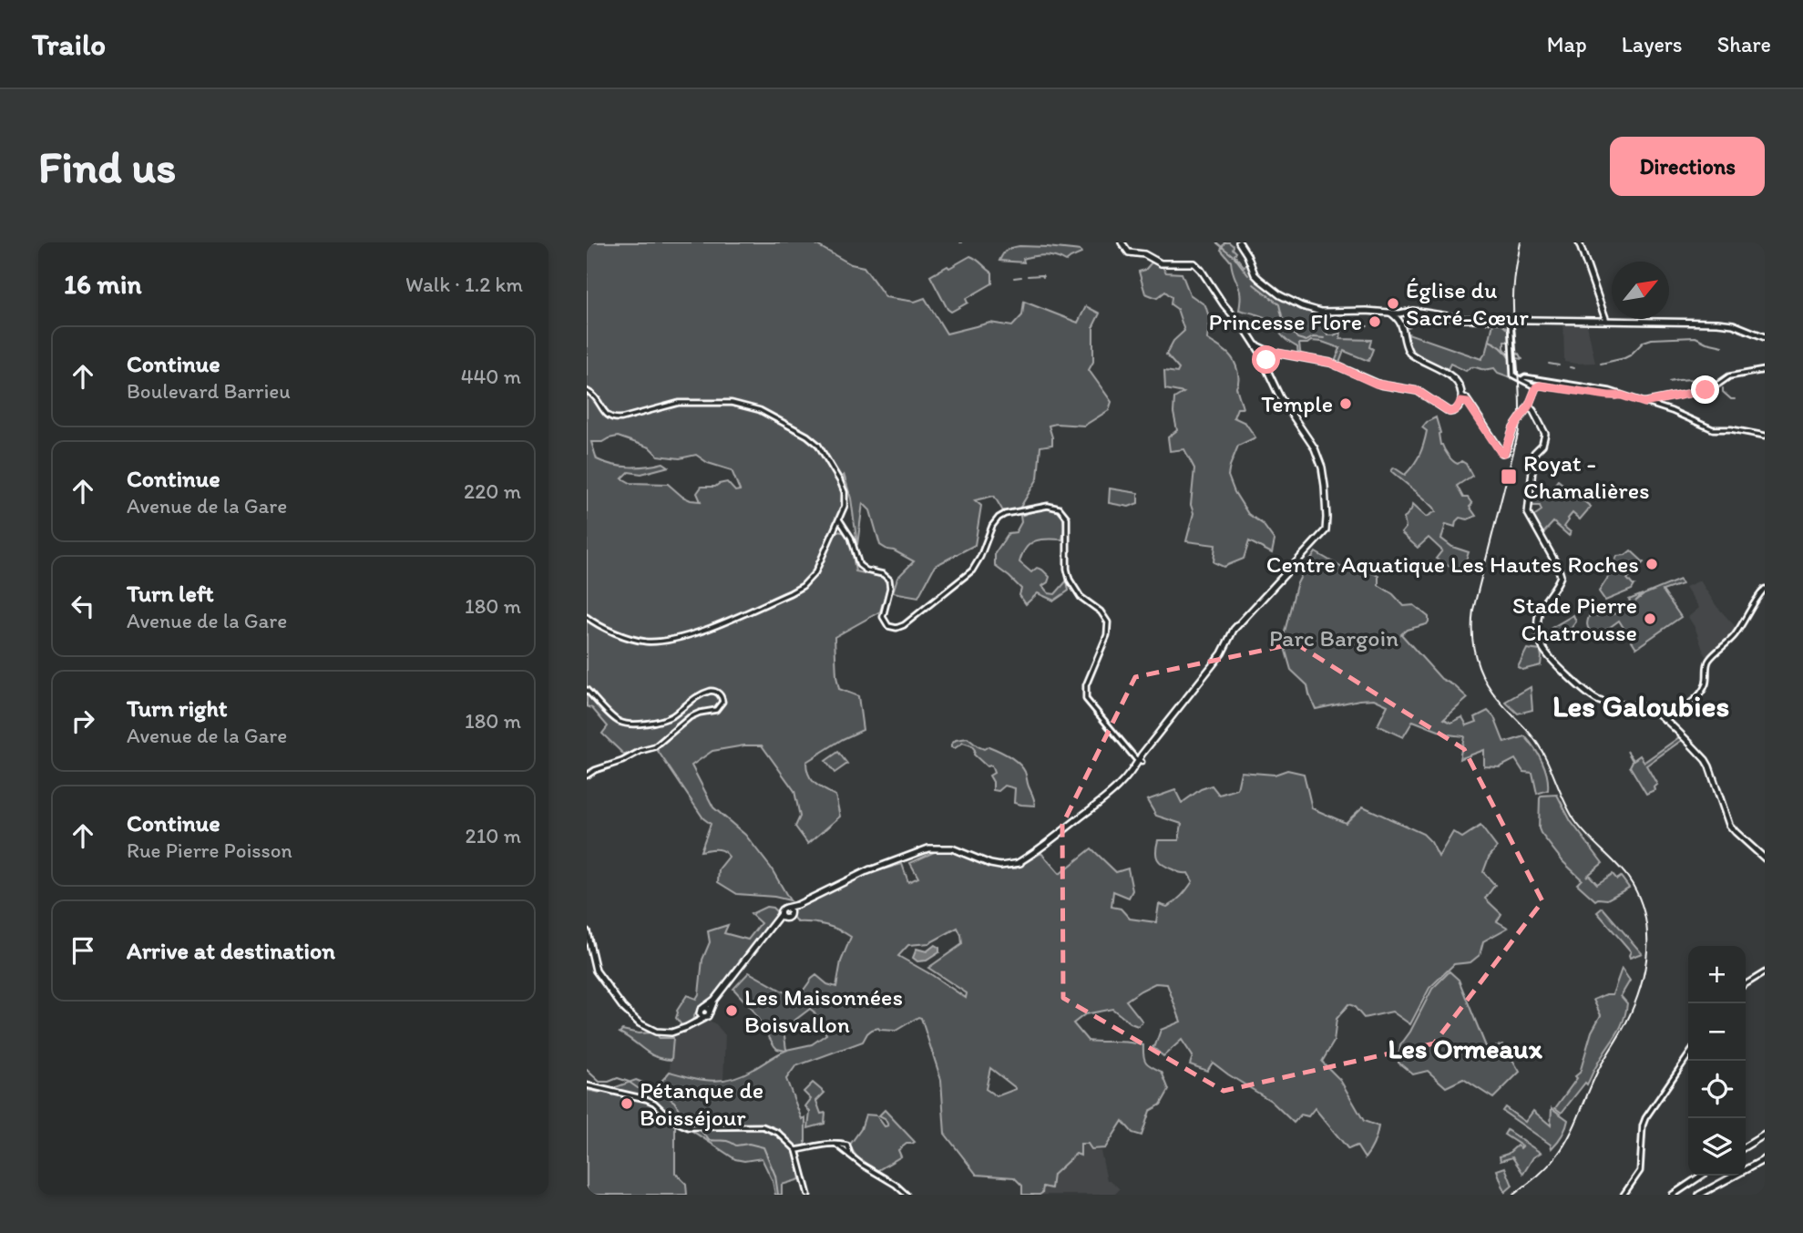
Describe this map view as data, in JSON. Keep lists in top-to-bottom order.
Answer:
{
  "districts": ["Les Galoubies", "Les Ormeaux"],
  "parks": ["Parc Bargoin"],
  "places": {
    "other": [
      "Église du Sacré-Cœur",
      "Princesse Flore",
      "Temple",
      "Centre Aquatique Les Hautes Roches",
      "Stade Pierre Chatrousse",
      "Les Maisonnées Boisvallon",
      "Pétanque de Boisséjour"
    ],
    "transit": ["Royat - Chamalières"]
  },
  "north": "top right",
  "page": {
    "header": "Trailo",
    "nav": ["Map", "Layers", "Share"],
    "buttons": "Directions",
    "title": "Find us",
    "heading": ["16 min", "Walk · 1.2 km"],
    "list": [
      ["Continue", "Boulevard Barrieu", "440 m"],
      ["Continue", "Avenue de la Gare", "220 m"],
      ["Turn left", "Avenue de la Gare", "180 m"],
      ["Turn right", "Avenue de la Gare", "180 m"],
      ["Continue", "Rue Pierre Poisson", "210 m"],
      "Arrive at destination"
    ],
    "map_buttons": ["+", "−"]
  }
}
